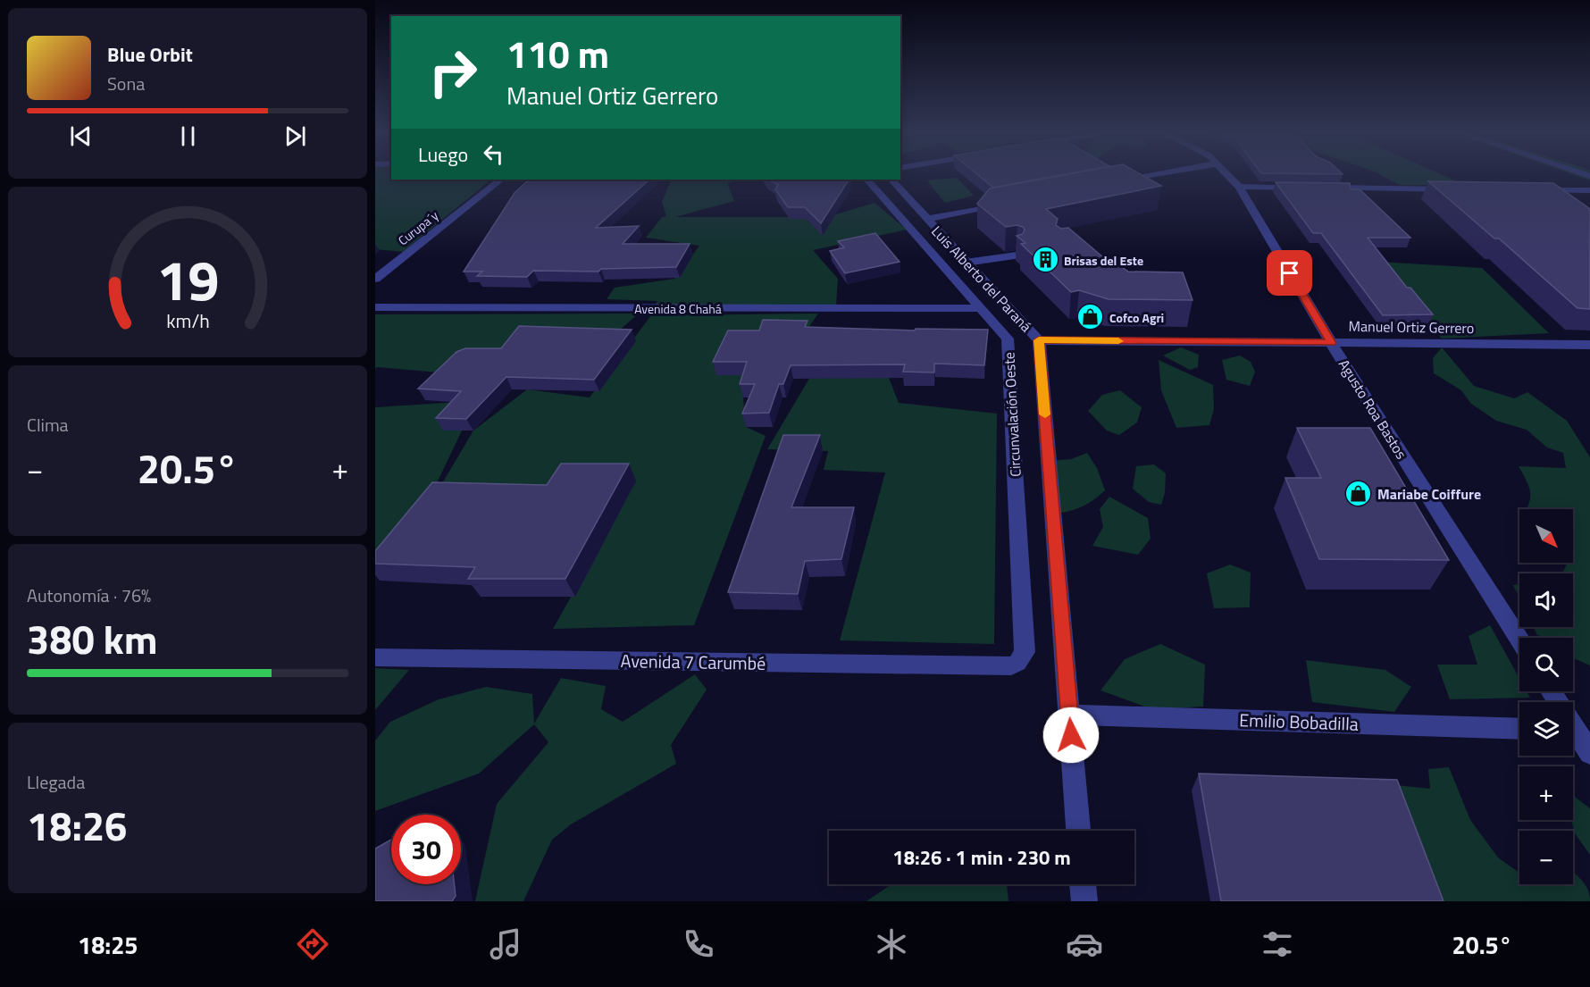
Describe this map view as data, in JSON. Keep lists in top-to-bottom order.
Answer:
{
  "streets": {
    "street": [
      "Curupa´y",
      "Luis Alberto del Paraná",
      "Avenida 8 Chahá",
      "Manuel Ortiz Gerrero",
      "Agusto Roa Bastos",
      "Circunvalación Oeste",
      "Avenida 7 Carumbé",
      "Emilio Bobadilla"
    ]
  },
  "crossings": [
    ["Luis Alberto del Paraná", "Manuel Ortiz Gerrero"],
    ["Luis Alberto del Paraná", "Emilio Bobadilla"],
    ["Avenida 8 Chahá", "Circunvalación Oeste"],
    ["Manuel Ortiz Gerrero", "Agusto Roa Bastos"],
    ["Circunvalación Oeste", "Avenida 7 Carumbé"]
  ],
  "places": {
    "building": ["Brisas del Este"],
    "shop": ["Cofco Agri", "Mariabe Coiffure"]
  },
  "north": "bottom right",
  "page": {
    "turn": ["110 m", "Manuel Ortiz Gerrero"],
    "song": ["Blue Orbit", "Sona"],
    "then": "Luego",
    "tile": [
      "Clima",
      ["Autonomía · 76%", "380 km"],
      ["Llegada", "18:26"]
    ],
    "heat": ["−", "20.5°", "+"],
    "map_buttons": ["+", "−"],
    "limit": "30",
    "trip": "18:26 · 1 min · 230 m",
    "tabs": ["18:25", "20.5°"],
    "gauge": ["19", "km/h"]
  }
}
